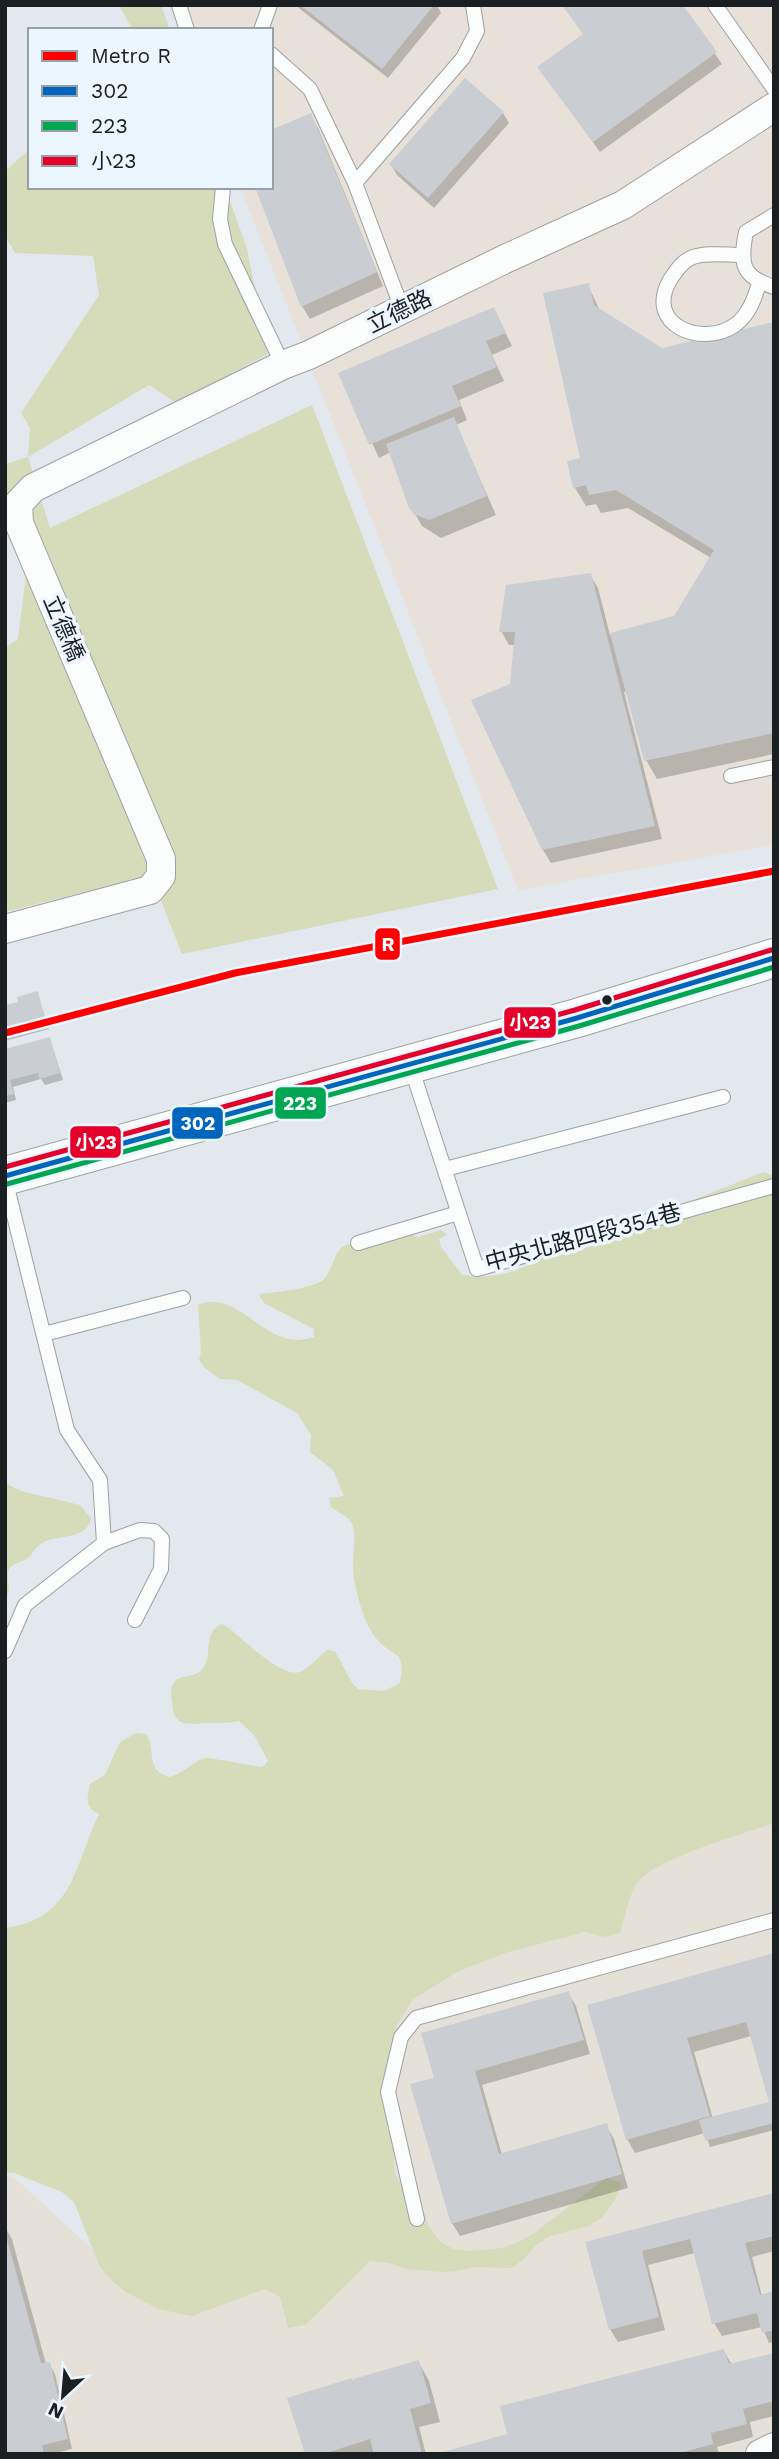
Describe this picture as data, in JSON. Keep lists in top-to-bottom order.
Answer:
{
  "streets": {
    "street": ["立德路", "立德橋"],
    "lane": ["中央北路四段354巷"]
  },
  "crossings": [
    ["立德路", "立德橋"]
  ],
  "lines": [
    "metro line R",
    "transit line 小23",
    "transit line 302",
    "transit line 223"
  ],
  "legend": [
    "Metro R",
    "302",
    "223",
    "小23"
  ],
  "north": "bottom left"
}
